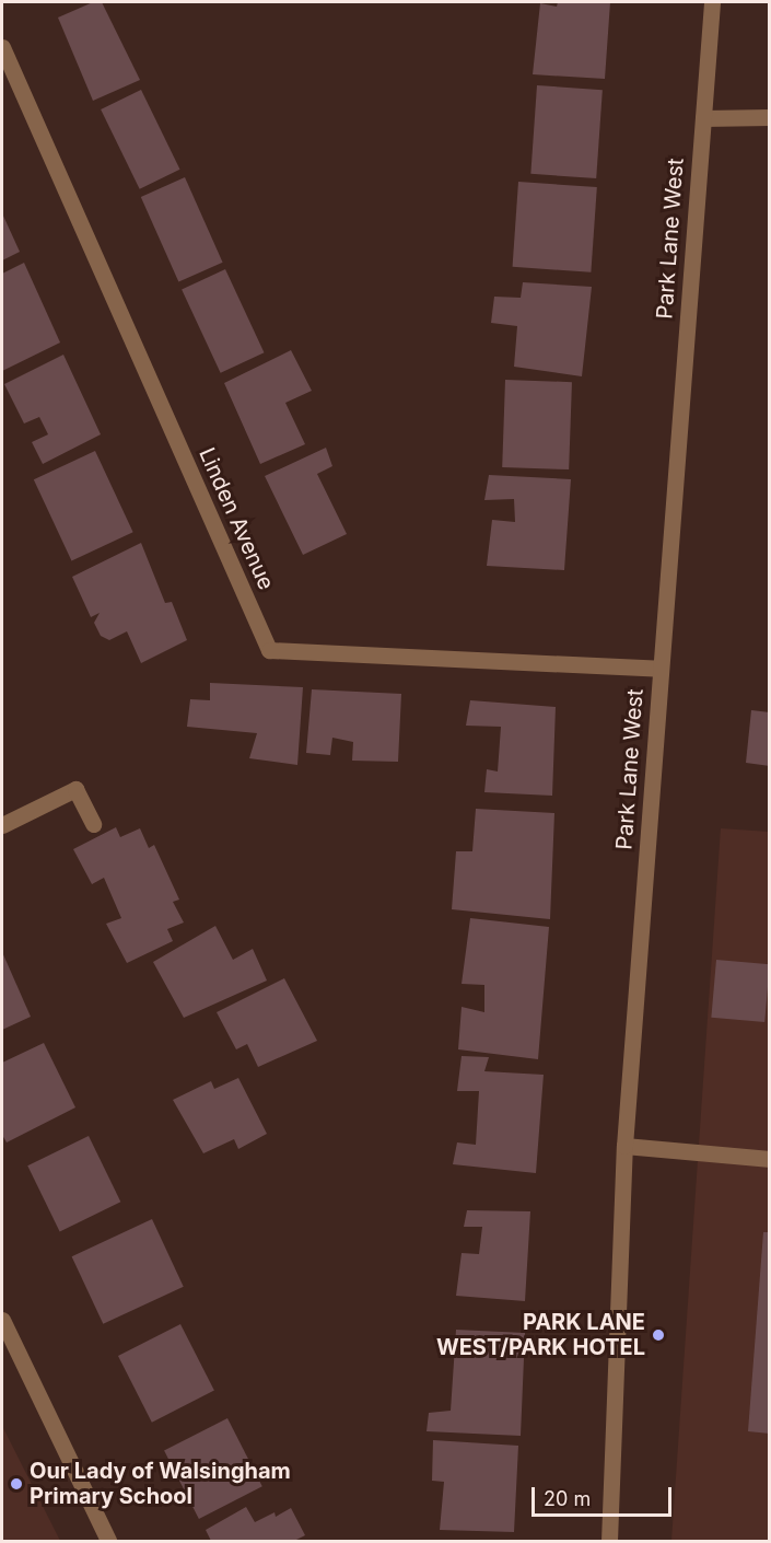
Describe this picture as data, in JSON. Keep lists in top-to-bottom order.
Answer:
{
  "streets": {
    "street": ["Park Lane West", "Linden Avenue"]
  },
  "crossings": [
    ["Park Lane West", "Linden Avenue"]
  ],
  "places": ["PARK LANE WEST/PARK HOTEL", "Our Lady of Walsingham Primary School"],
  "scale_bar": "20 m"
}
